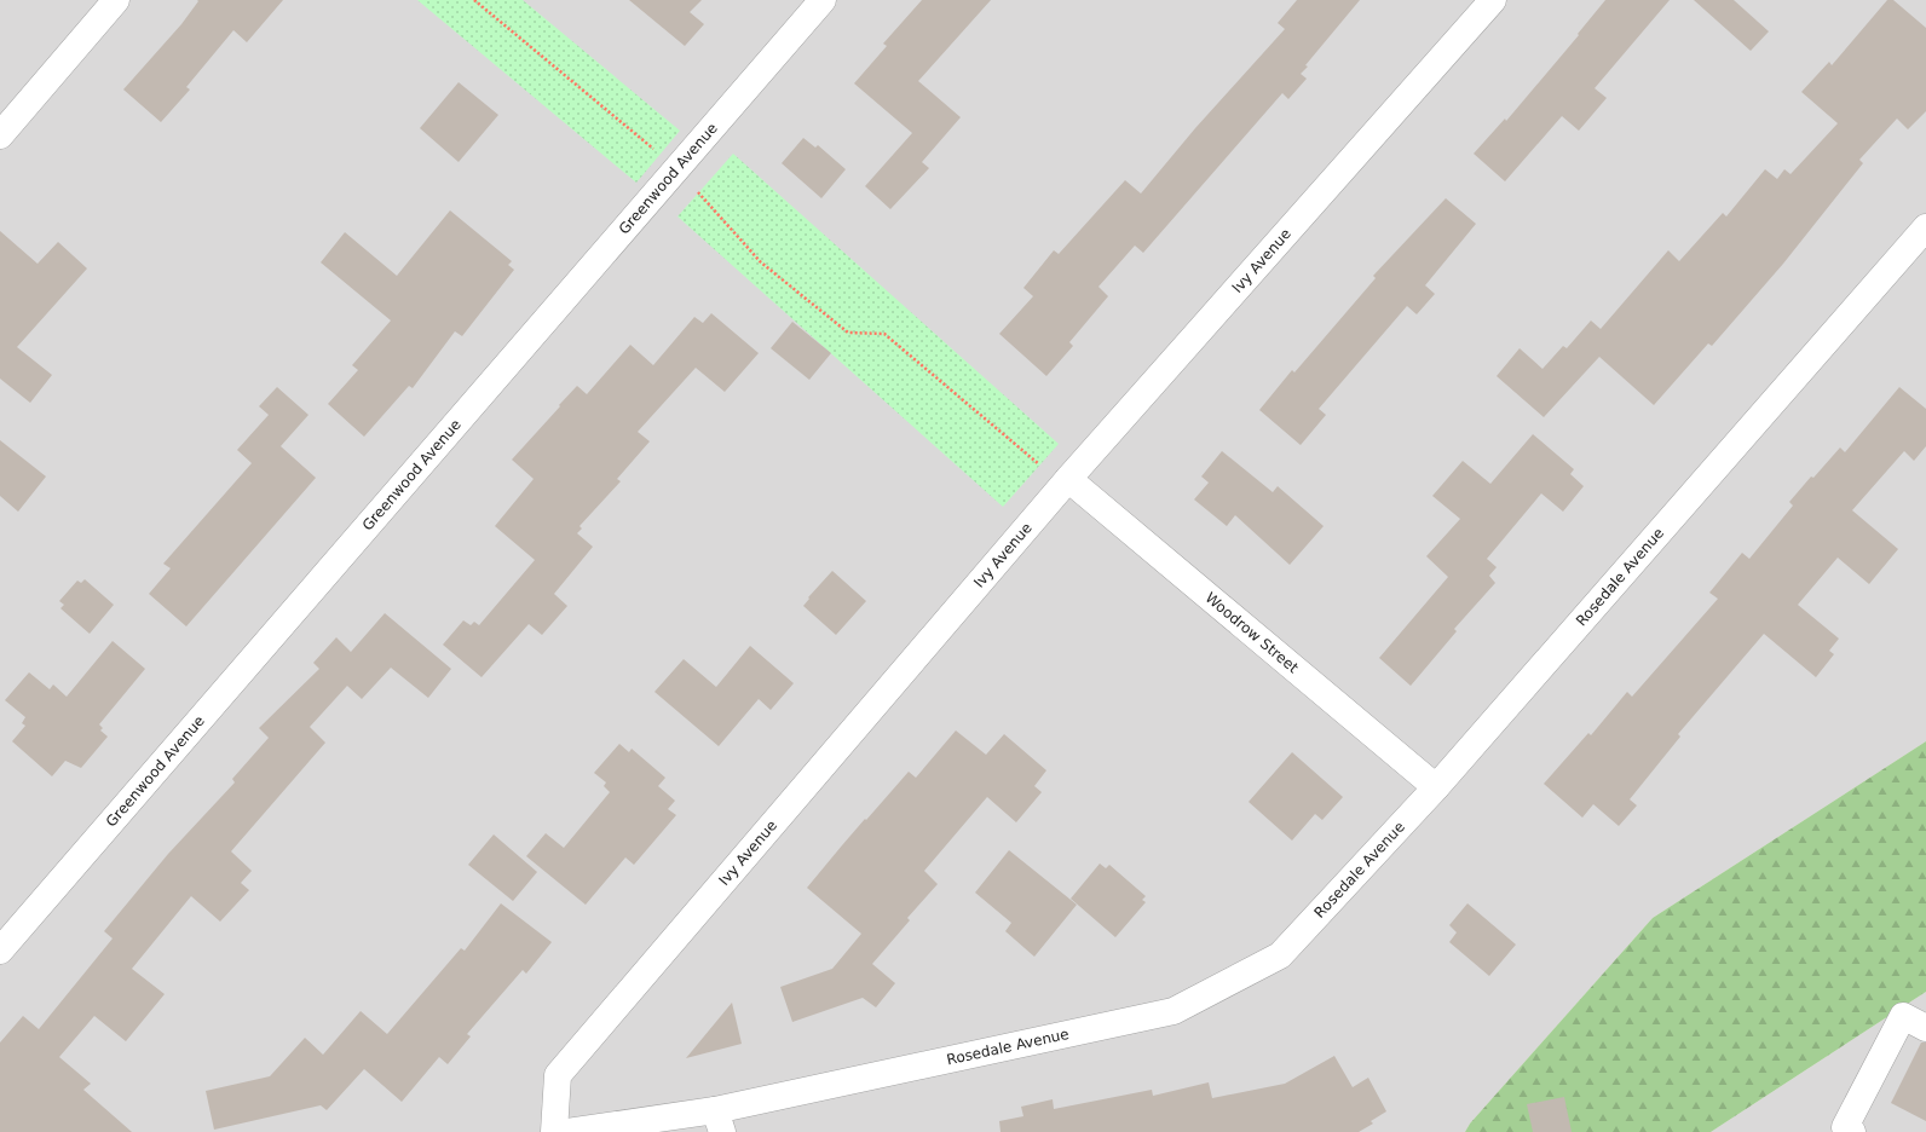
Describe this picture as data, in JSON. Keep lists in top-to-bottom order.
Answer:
{
  "streets": {
    "street": [
      "Greenwood Avenue",
      "Ivy Avenue",
      "Rosedale Avenue",
      "Woodrow Street"
    ]
  },
  "crossings": [
    ["Ivy Avenue", "Woodrow Street"],
    ["Rosedale Avenue", "Woodrow Street"]
  ]
}
